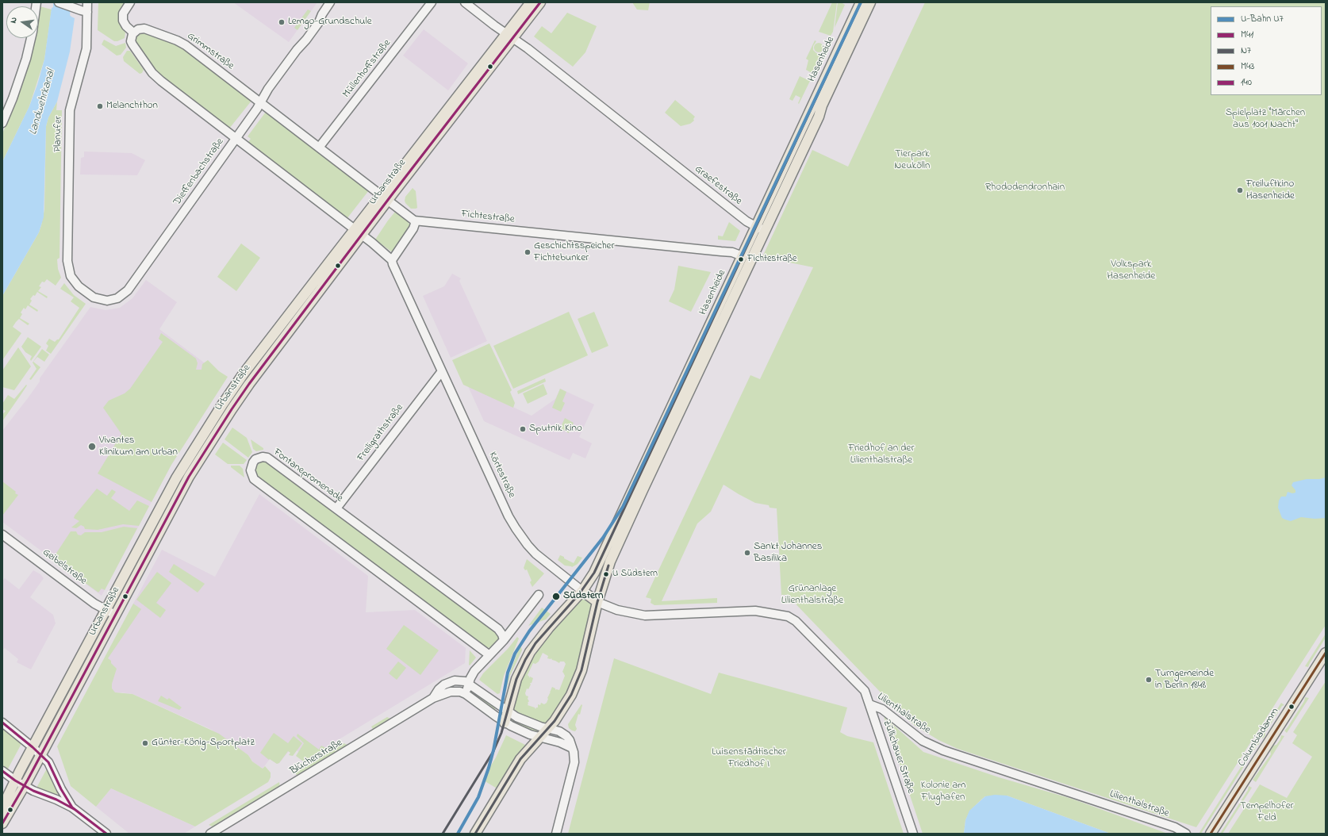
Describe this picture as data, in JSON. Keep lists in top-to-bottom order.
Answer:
{
  "streets": {
    "main road": ["Hasenheide", "Urbanstraße", "Columbiadamm"],
    "street": [
      "Grimmstraße",
      "Müllenhoffstraße",
      "Planufer",
      "Dieffenbachstraße",
      "Graefestraße",
      "Fichtestraße",
      "Freiligrathstraße",
      "Körtestraße",
      "Fontanepromenade",
      "Geibelstraße",
      "Lilienthalstraße",
      "Züllichauer Straße",
      "Blücherstraße"
    ]
  },
  "crossings": [
    ["Grimmstraße", "Müllenhoffstraße"],
    ["Grimmstraße", "Dieffenbachstraße"],
    ["Grimmstraße", "Urbanstraße"],
    ["Hasenheide", "Graefestraße"],
    ["Hasenheide", "Fichtestraße"],
    ["Hasenheide", "Körtestraße"],
    ["Hasenheide", "Lilienthalstraße"],
    ["Planufer", "Dieffenbachstraße"],
    ["Urbanstraße", "Graefestraße"],
    ["Urbanstraße", "Körtestraße"],
    ["Urbanstraße", "Geibelstraße"],
    ["Freiligrathstraße", "Körtestraße"],
    ["Freiligrathstraße", "Fontanepromenade"],
    ["Lilienthalstraße", "Züllichauer Straße"]
  ],
  "water": ["Landwehrkanal"],
  "parks": [
    "Spielplatz \"Märchen aus 1001 Nacht\"",
    "Tierpark Neukölln",
    "Rhododendronhain",
    "Volkspark Hasenheide",
    "Friedhof an der Lilienthalstraße",
    "Grünanlage Lilienthalstraße",
    "Luisenstädtischer Friedhof I",
    "Kolonie am Flughafen",
    "Tempelhofer Feld"
  ],
  "places": [
    "Lemgo-Grundschule",
    "Melanchthon",
    "Freiluftkino Hasenheide",
    "Geschichtsspeicher Fichtebunker",
    "Fichtestraße",
    "Sputnik Kino",
    "Vivantes Klinikum am Urban",
    "Sankt Johannes Basilika",
    "U Südstern",
    "Südstern",
    "Turngemeinde in Berlin 1848",
    "Günter-König-Sportplatz"
  ],
  "lines": [
    "metro line U7",
    "transit line M41",
    "transit line N7",
    "transit line M43",
    "transit line 140"
  ],
  "legend": [
    "U-Bahn U7",
    "M41",
    "N7",
    "M43",
    "140"
  ],
  "north": "left"
}
